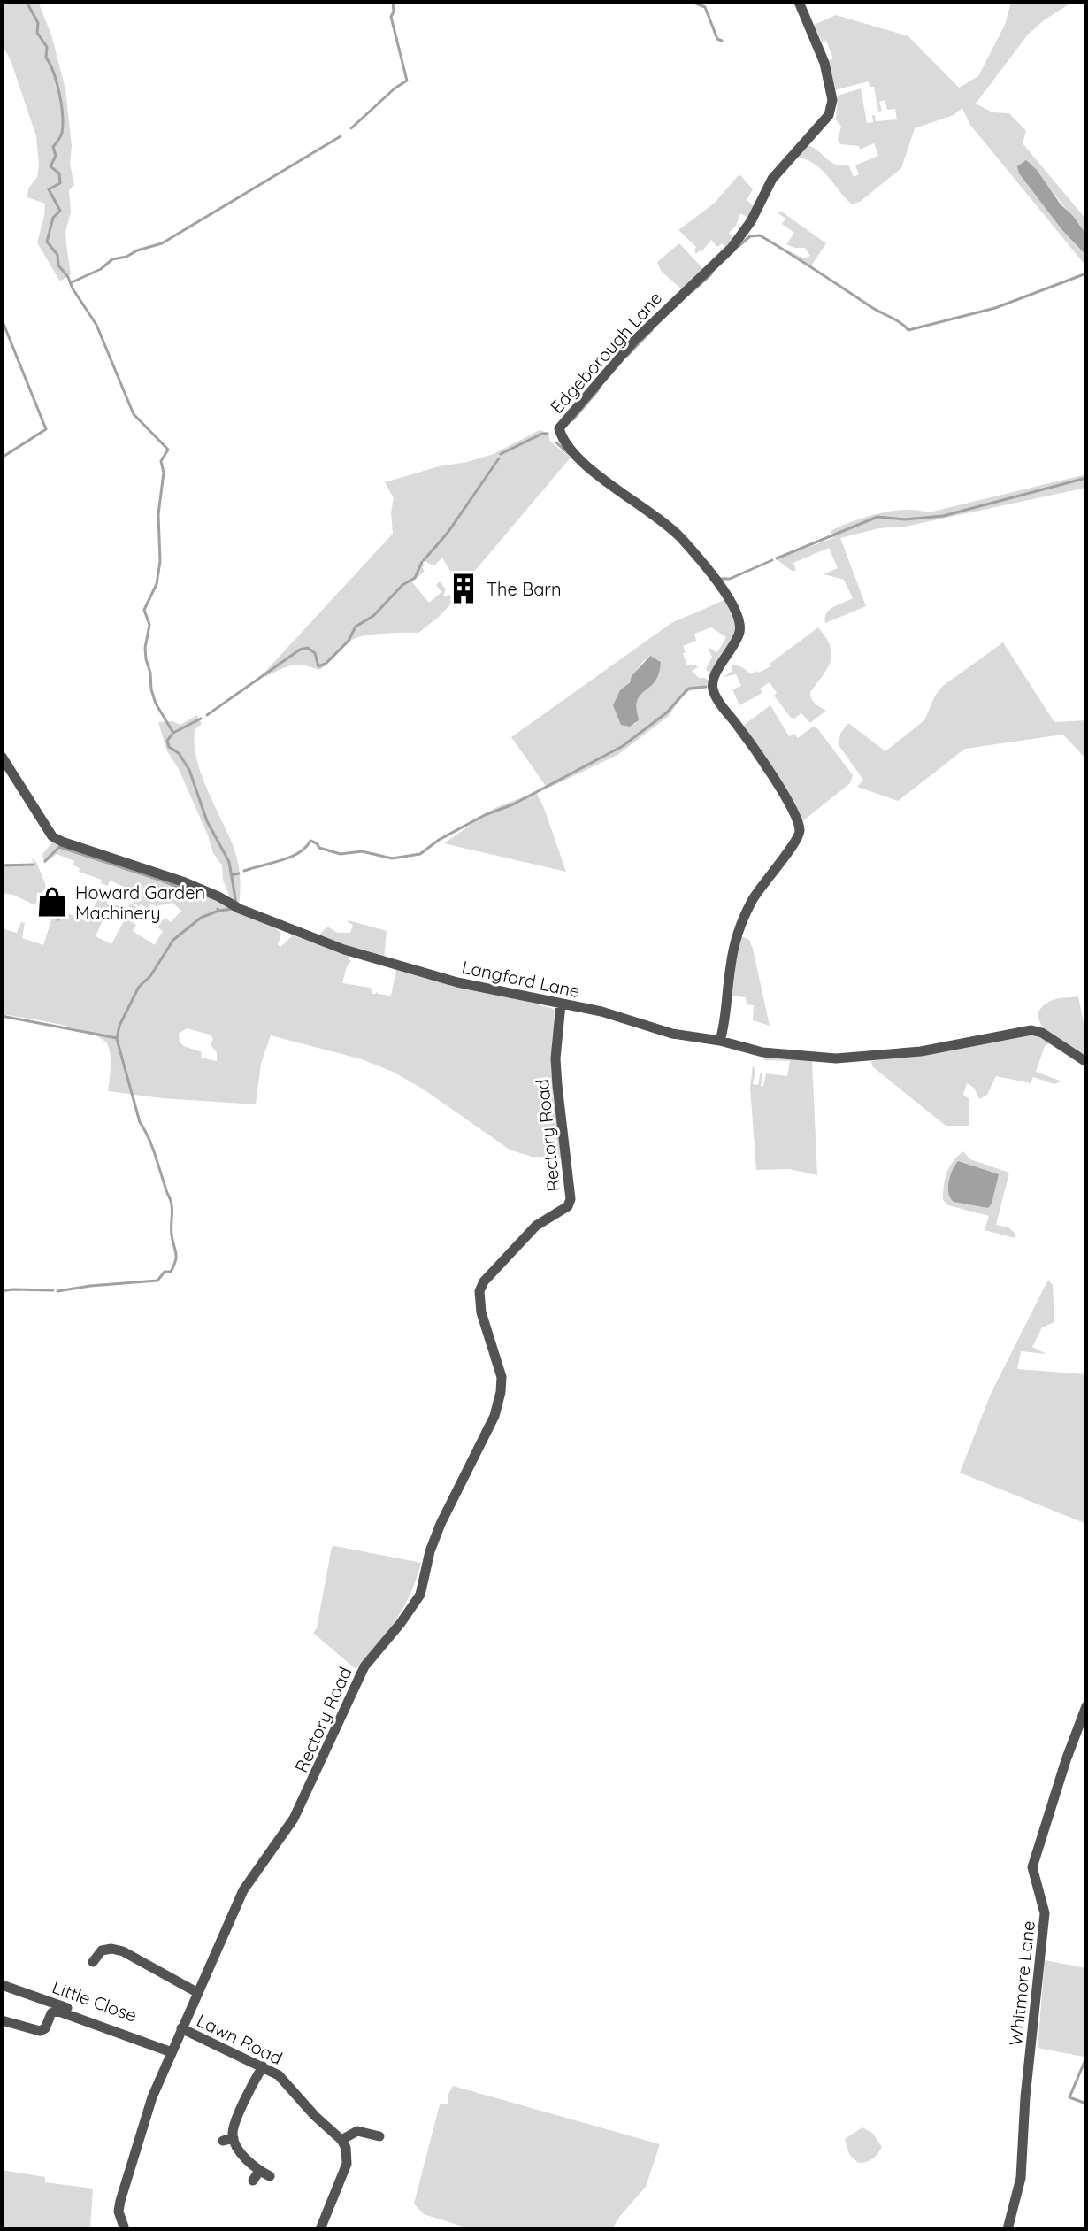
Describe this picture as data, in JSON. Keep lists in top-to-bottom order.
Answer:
{
  "streets": {
    "street": [
      "Edgeborough Lane",
      "Langford Lane",
      "Rectory Road",
      "Whitmore Lane",
      "Little Close",
      "Lawn Road"
    ]
  },
  "crossings": [
    ["Edgeborough Lane", "Langford Lane"],
    ["Langford Lane", "Rectory Road"],
    ["Rectory Road", "Little Close"],
    ["Rectory Road", "Lawn Road"]
  ],
  "places": {
    "building": ["The Barn"],
    "shop": ["Howard Garden Machinery"]
  }
}
